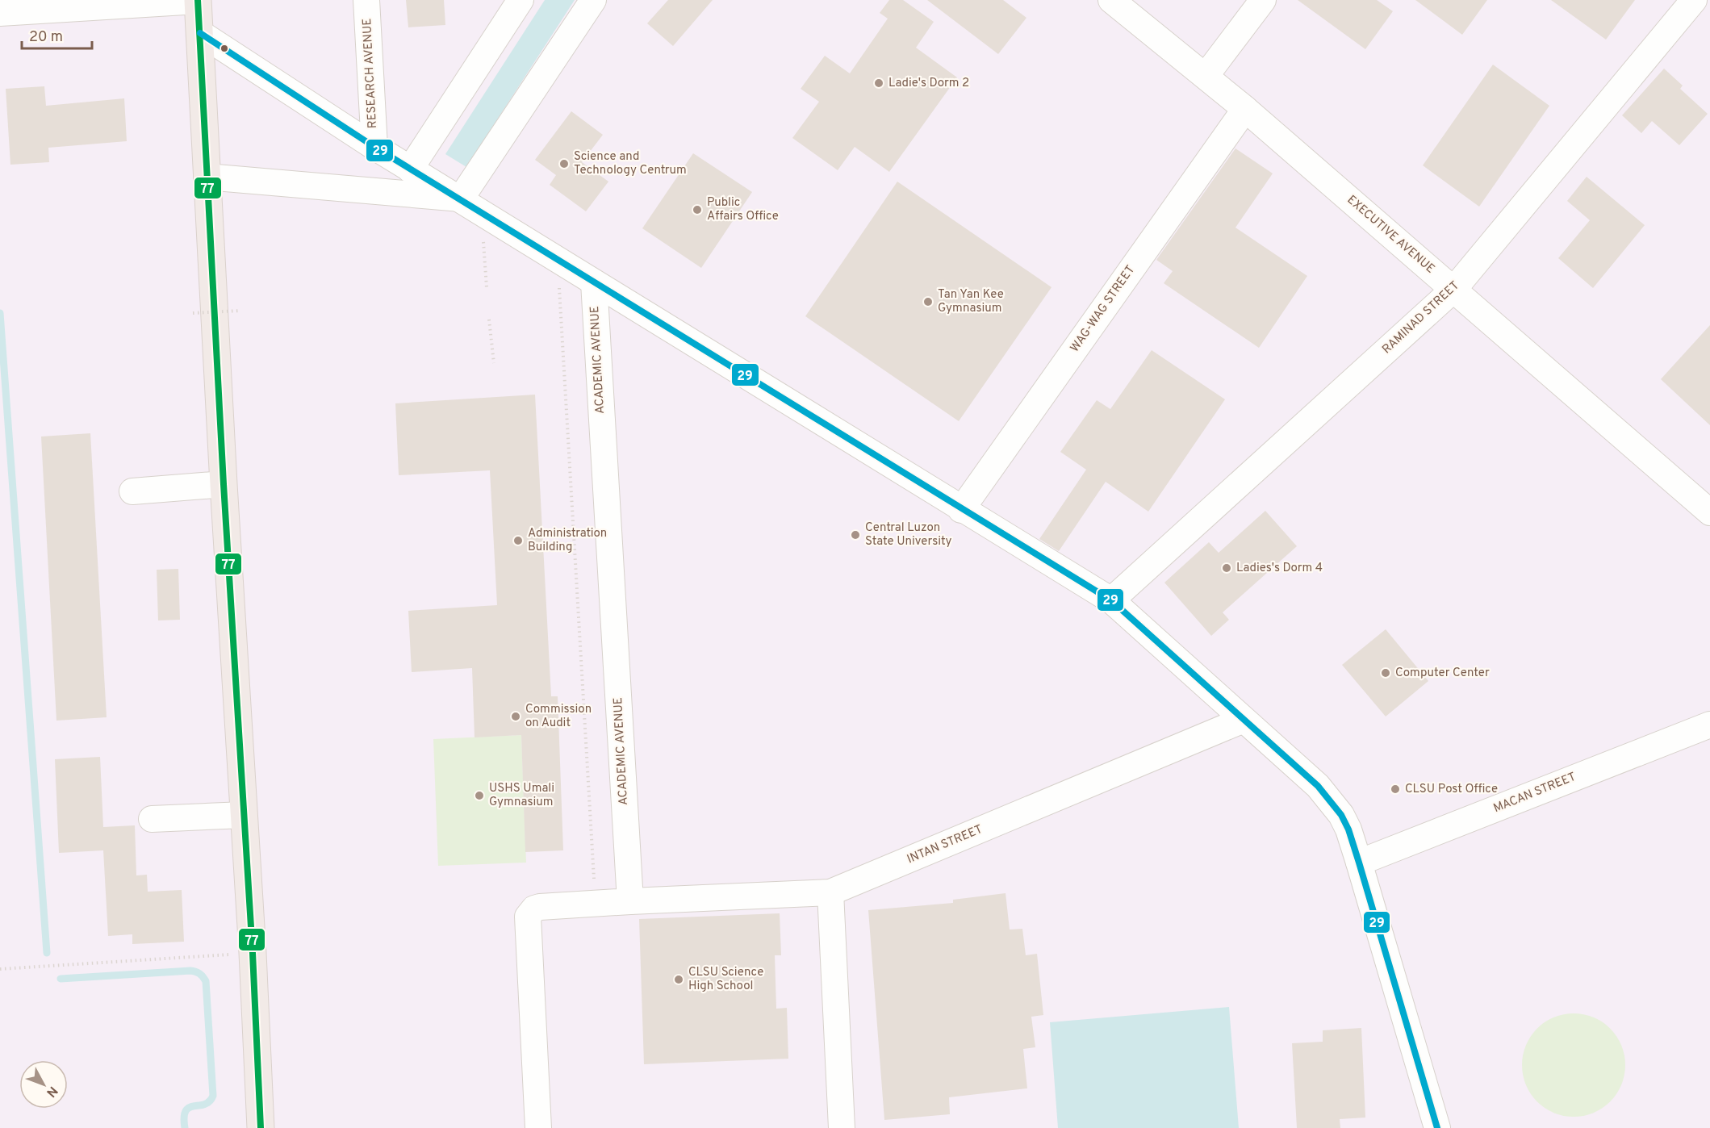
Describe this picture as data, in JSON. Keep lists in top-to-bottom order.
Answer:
{
  "streets": {
    "street": [
      "RESEARCH AVENUE",
      "EXECUTIVE AVENUE",
      "WAG-WAG STREET",
      "RAMINAD STREET",
      "ACADEMIC AVENUE",
      "MACAN STREET",
      "INTAN STREET"
    ]
  },
  "crossings": [
    ["EXECUTIVE AVENUE", "WAG-WAG STREET"],
    ["EXECUTIVE AVENUE", "RAMINAD STREET"],
    ["ACADEMIC AVENUE", "INTAN STREET"]
  ],
  "places": [
    "Ladie's Dorm 2",
    "Science and Technology Centrum",
    "Public Affairs Office",
    "Tan Yan Kee Gymnasium",
    "Central Luzon State University",
    "Administration Building",
    "Ladies's Dorm 4",
    "Computer Center",
    "Commission on Audit",
    "CLSU Post Office",
    "USHS Umali Gymnasium",
    "CLSU Science High School"
  ],
  "lines": ["transit line 77", "transit line 29"],
  "scale_bar": "20 m",
  "north": "bottom right"
}
